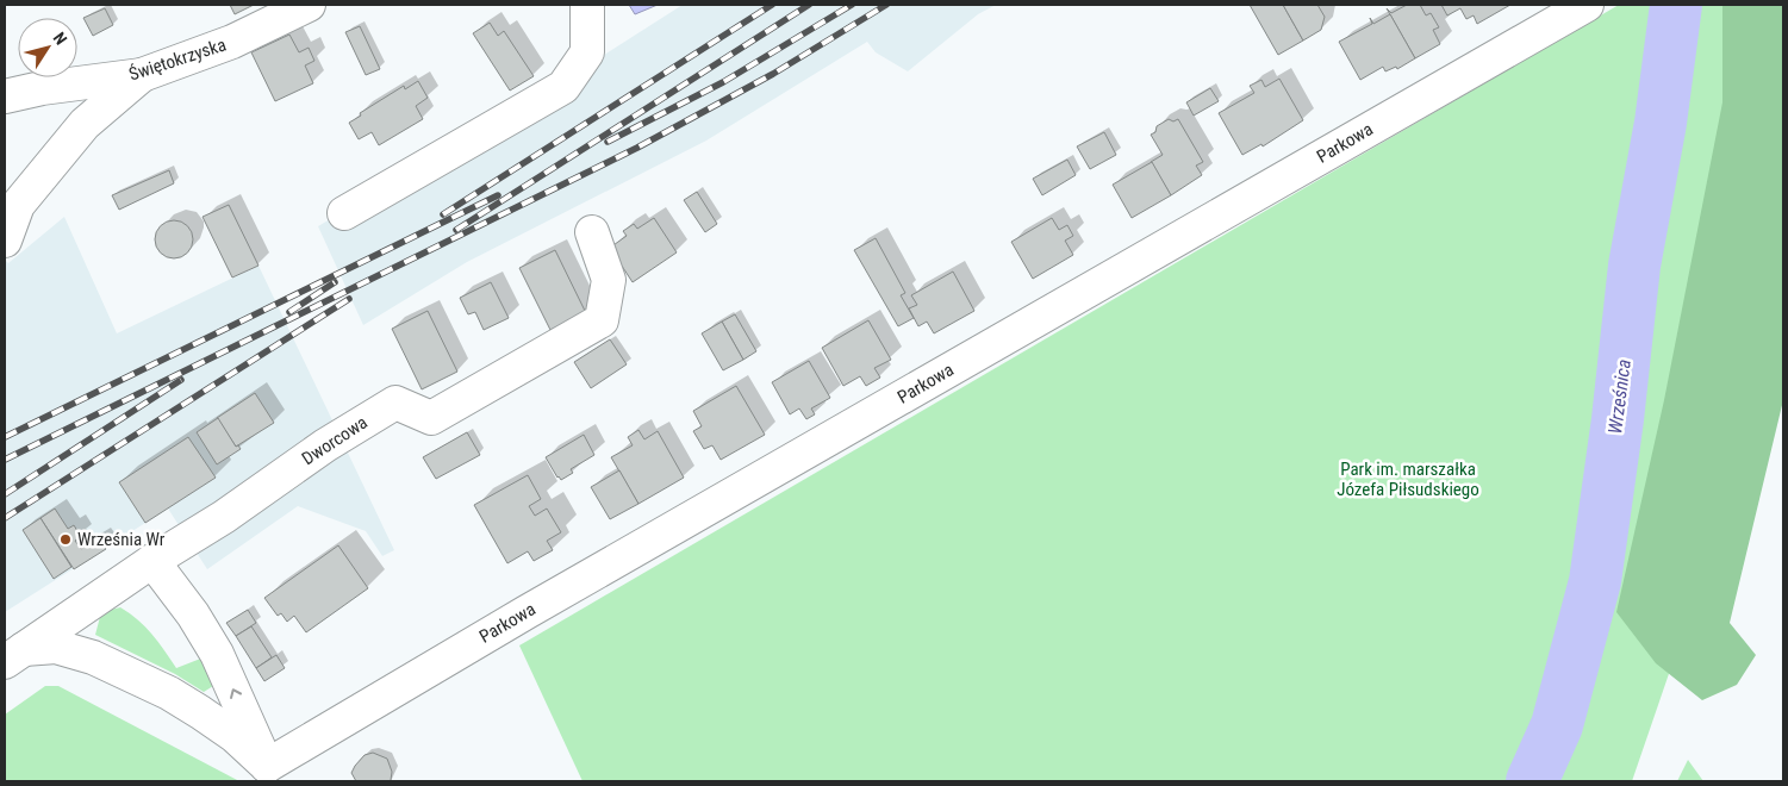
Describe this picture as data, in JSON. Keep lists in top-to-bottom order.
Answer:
{
  "streets": {
    "street": ["Świętokrzyska", "Parkowa", "Dworcowa"]
  },
  "water": ["Wrześnica"],
  "parks": ["Park im. marszałka Józefa Piłsudskiego"],
  "places": ["Września Wr"],
  "north": "top right"
}
